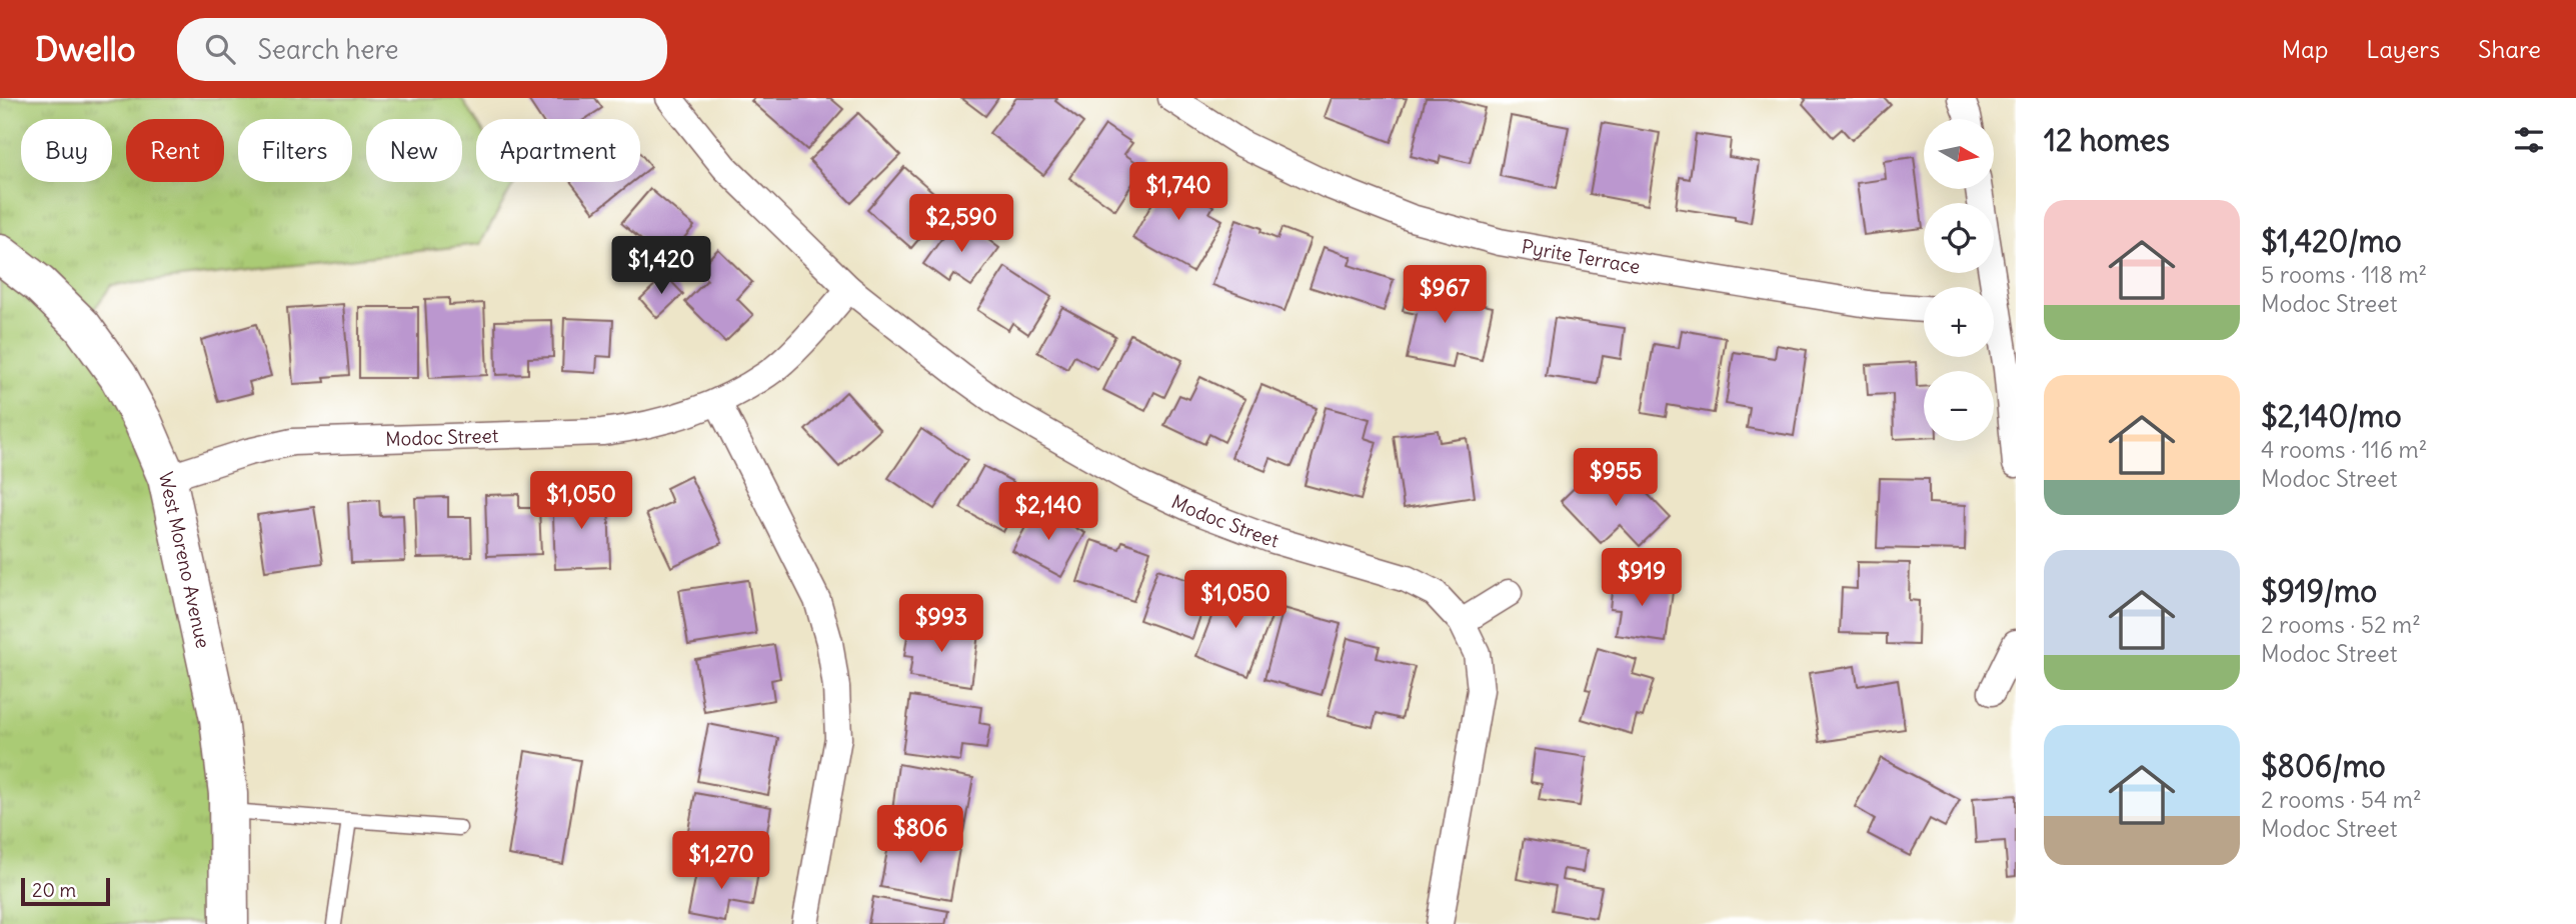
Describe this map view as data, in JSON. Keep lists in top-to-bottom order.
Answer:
{
  "streets": {
    "street": ["Pyrite Terrace", "Modoc Street", "West Moreno Avenue"]
  },
  "crossings": [
    ["Modoc Street", "West Moreno Avenue"]
  ],
  "scale_bar": "20 m",
  "north": "right",
  "page": {
    "header": "Dwello",
    "search": "Search here",
    "nav": ["Map", "Layers", "Share"],
    "heading": "12 homes",
    "map_buttons": ["+", "−"],
    "chip": [
      "Buy",
      "Rent",
      "Filters",
      "New",
      "Apartment"
    ],
    "price": [
      "$1,740",
      "$2,590",
      "$1,420",
      "$967",
      "$955",
      "$1,050",
      "$2,140",
      "$919",
      "$1,050",
      "$993",
      "$806",
      "$1,270"
    ],
    "list": [
      {
        "name": "$1,420/mo",
        "note": "5 rooms · 118 m² · Modoc Street"
      },
      {
        "name": "$2,140/mo",
        "note": "4 rooms · 116 m² · Modoc Street"
      },
      {
        "name": "$919/mo",
        "note": "2 rooms · 52 m² · Modoc Street"
      },
      {
        "name": "$806/mo",
        "note": "2 rooms · 54 m² · Modoc Street"
      }
    ],
    "scale": "20 m"
  }
}
